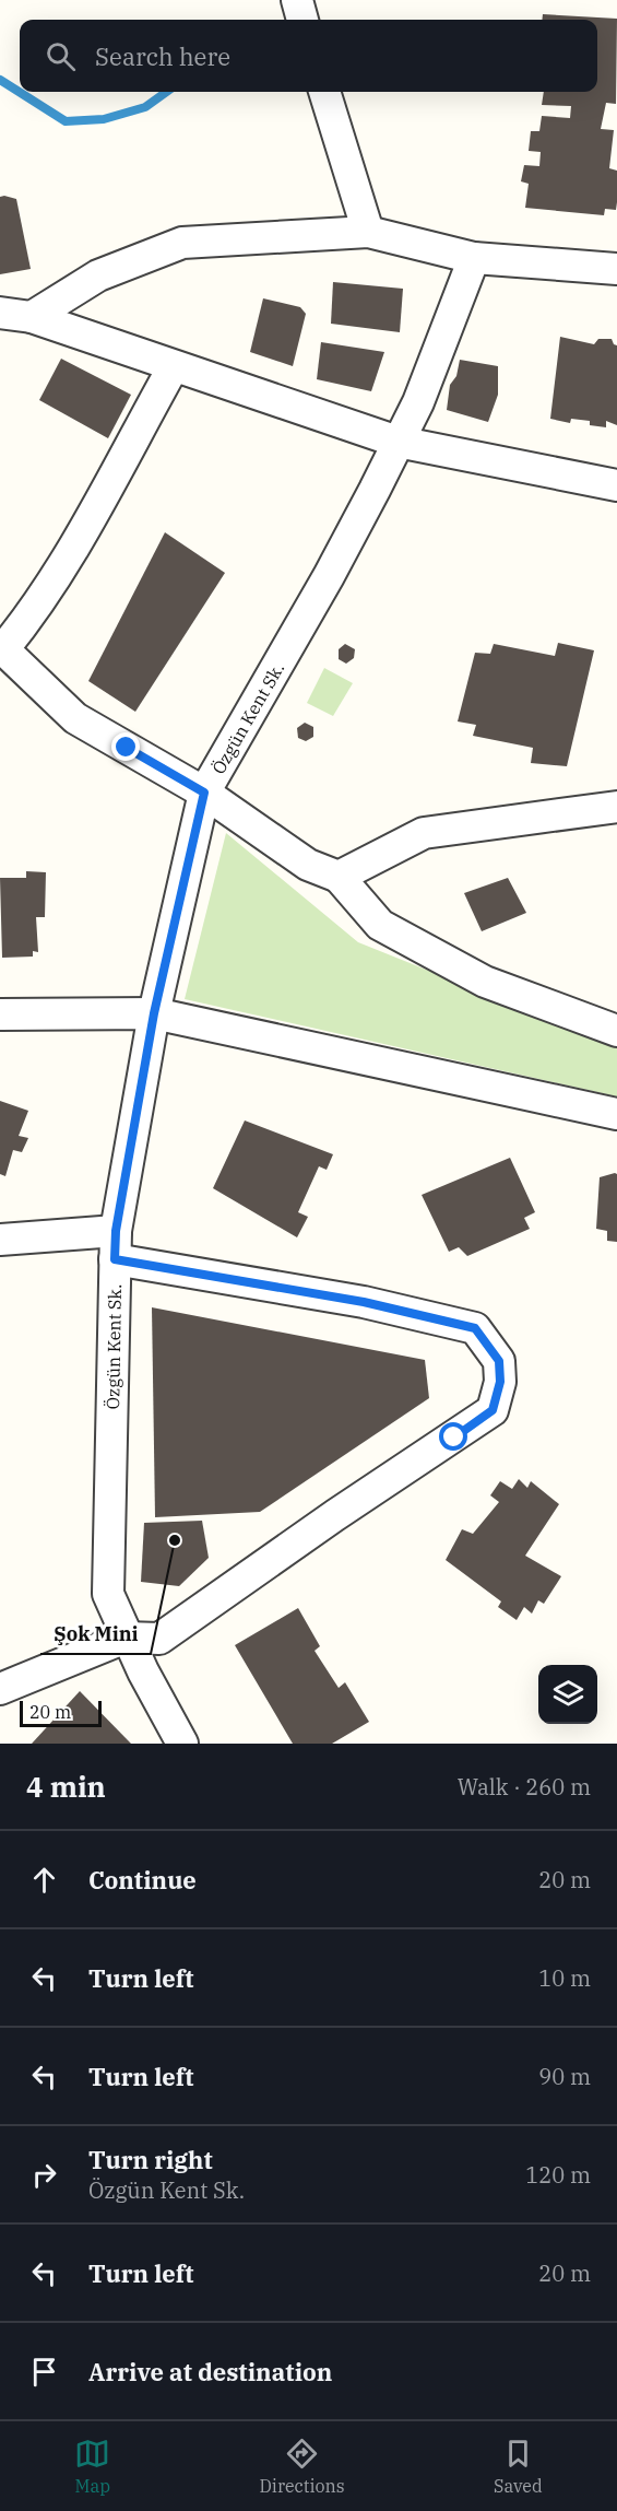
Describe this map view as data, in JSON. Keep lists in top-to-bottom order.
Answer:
{
  "streets": {
    "street": ["Özgün Kent Sk."]
  },
  "places": ["Şok Mini"],
  "scale_bar": "20 m",
  "page": {
    "search": "Search here",
    "scale": "20 m",
    "heading": ["4 min", "Walk · 260 m"],
    "list": [
      ["Continue", "20 m"],
      ["Turn left", "10 m"],
      ["Turn left", "90 m"],
      ["Turn right", "Özgün Kent Sk.", "120 m"],
      ["Turn left", "20 m"],
      "Arrive at destination"
    ],
    "nav": ["Map", "Directions", "Saved"]
  }
}
